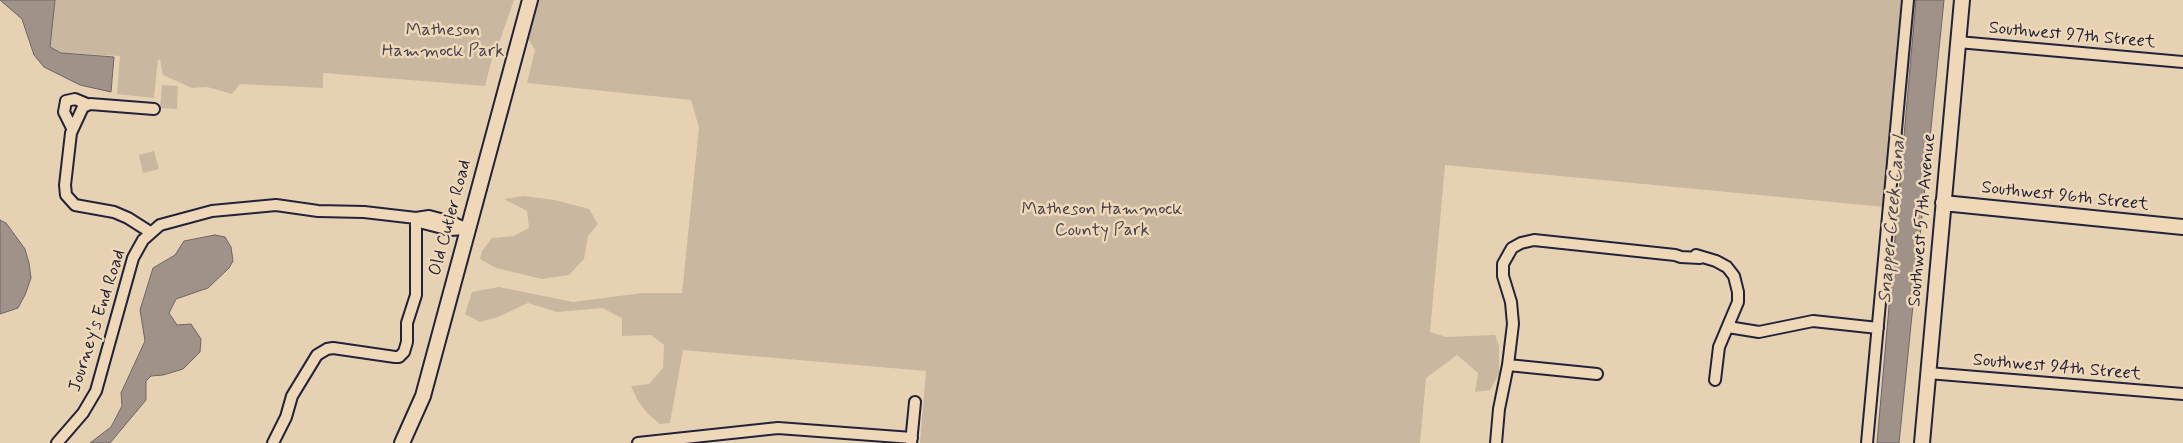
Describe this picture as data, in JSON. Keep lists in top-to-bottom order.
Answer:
{
  "streets": {
    "main road": ["Southwest 96th Street", "Old Cutler Road", "Southwest 57th Avenue"],
    "street": ["Southwest 97th Street", "Journey's End Road", "Southwest 94th Street"]
  },
  "crossings": [
    ["Southwest 97th Street", "Southwest 57th Avenue"],
    ["Southwest 96th Street", "Southwest 57th Avenue"],
    ["Old Cutler Road", "Journey's End Road"],
    ["Southwest 57th Avenue", "Southwest 94th Street"]
  ],
  "water": ["Snapper Creek Canal"],
  "parks": ["Matheson Hammock Park", "Matheson Hammock County Park"]
}
